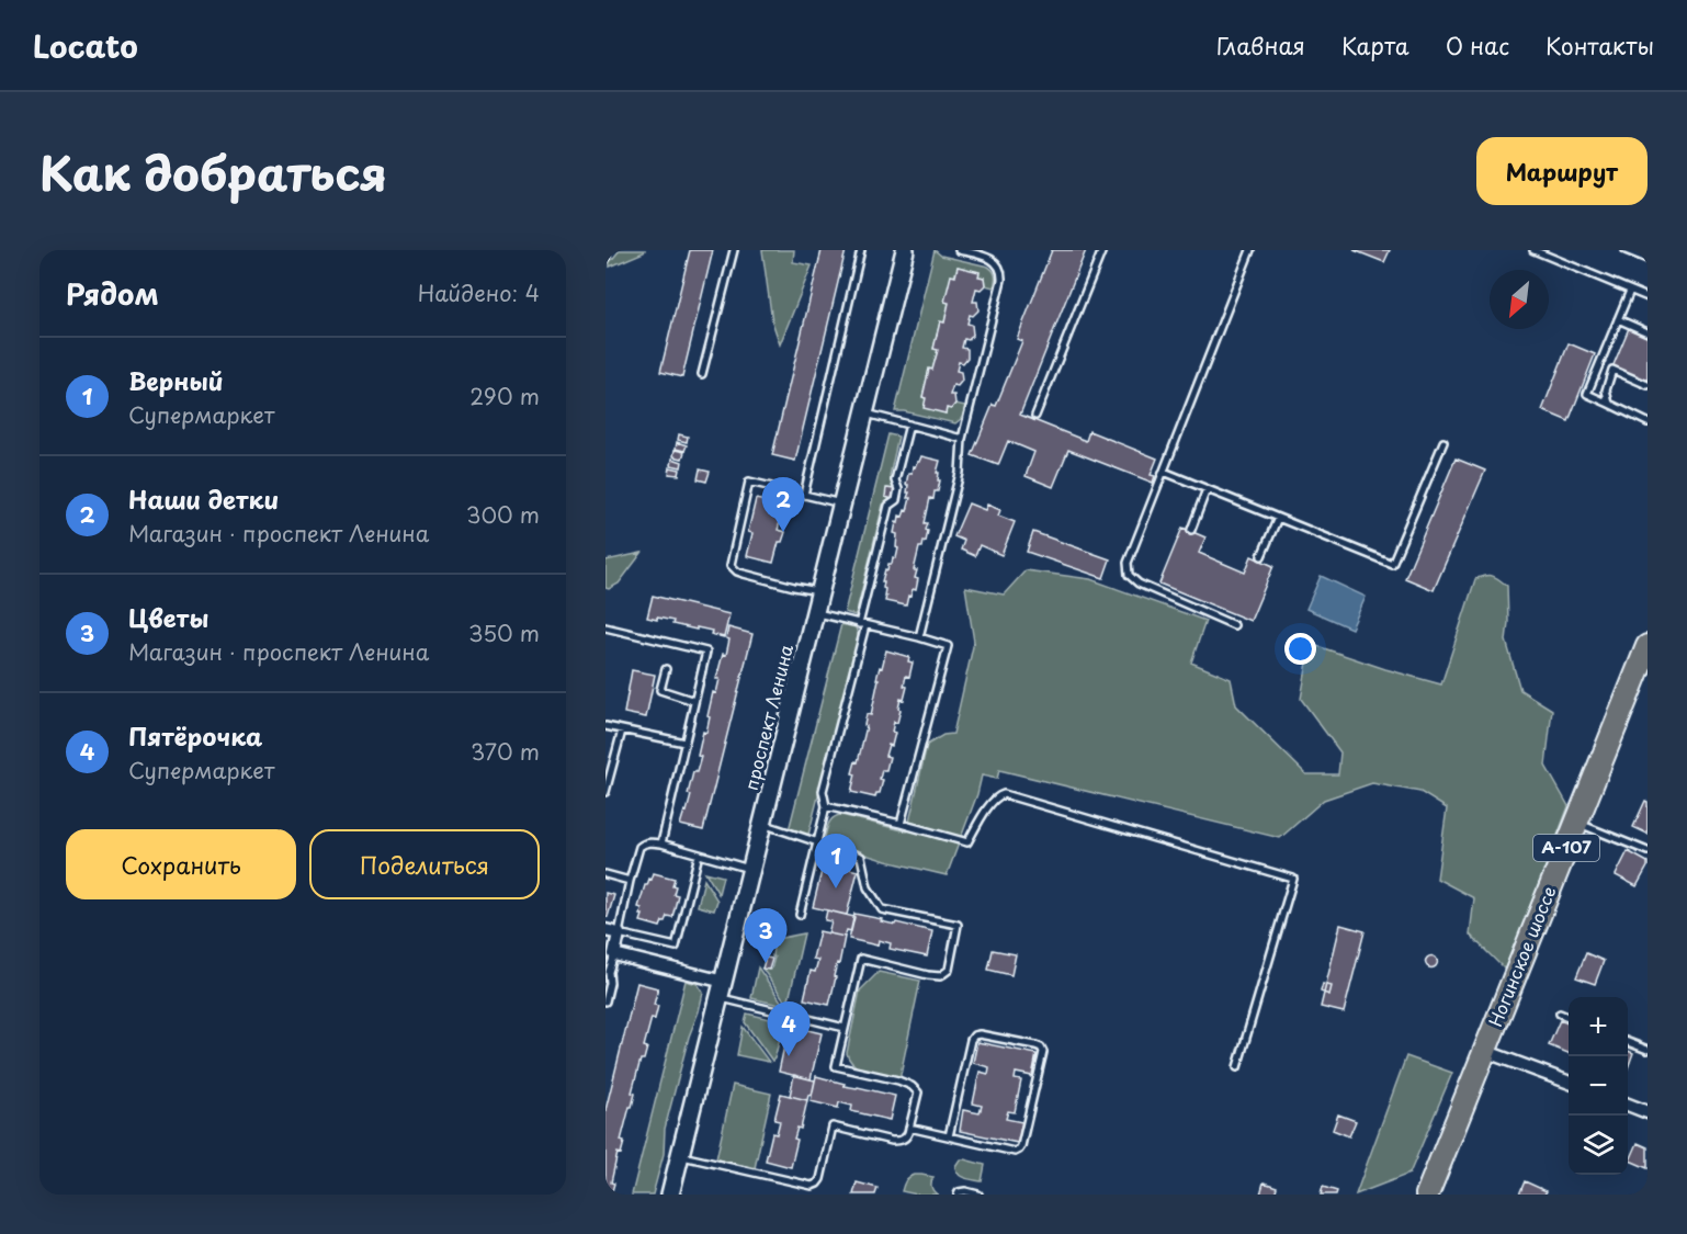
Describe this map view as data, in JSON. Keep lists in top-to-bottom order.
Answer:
{
  "streets": {
    "highway": ["А-107", "Ногинское шоссе"],
    "main road": ["проспект Ленина"]
  },
  "north": "bottom left",
  "page": {
    "header": "Locato",
    "nav": [
      "Главная",
      "Карта",
      "О нас",
      "Контакты"
    ],
    "title": "Как добраться",
    "buttons": [
      "Маршрут",
      ["Сохранить", "Поделиться"]
    ],
    "heading": ["Рядом", "Найдено: 4"],
    "list": [
      {
        "mark": "1",
        "name": "Верный",
        "note": "Супермаркет",
        "value": "290 m"
      },
      {
        "mark": "2",
        "name": "Наши детки",
        "note": "Магазин · проспект Ленина",
        "value": "300 m"
      },
      {
        "mark": "3",
        "name": "Цветы",
        "note": "Магазин · проспект Ленина",
        "value": "350 m"
      },
      {
        "mark": "4",
        "name": "Пятёрочка",
        "note": "Супермаркет",
        "value": "370 m"
      }
    ],
    "pins": [
      "2",
      "1",
      "3",
      "4"
    ],
    "map_buttons": ["+", "−"]
  }
}
